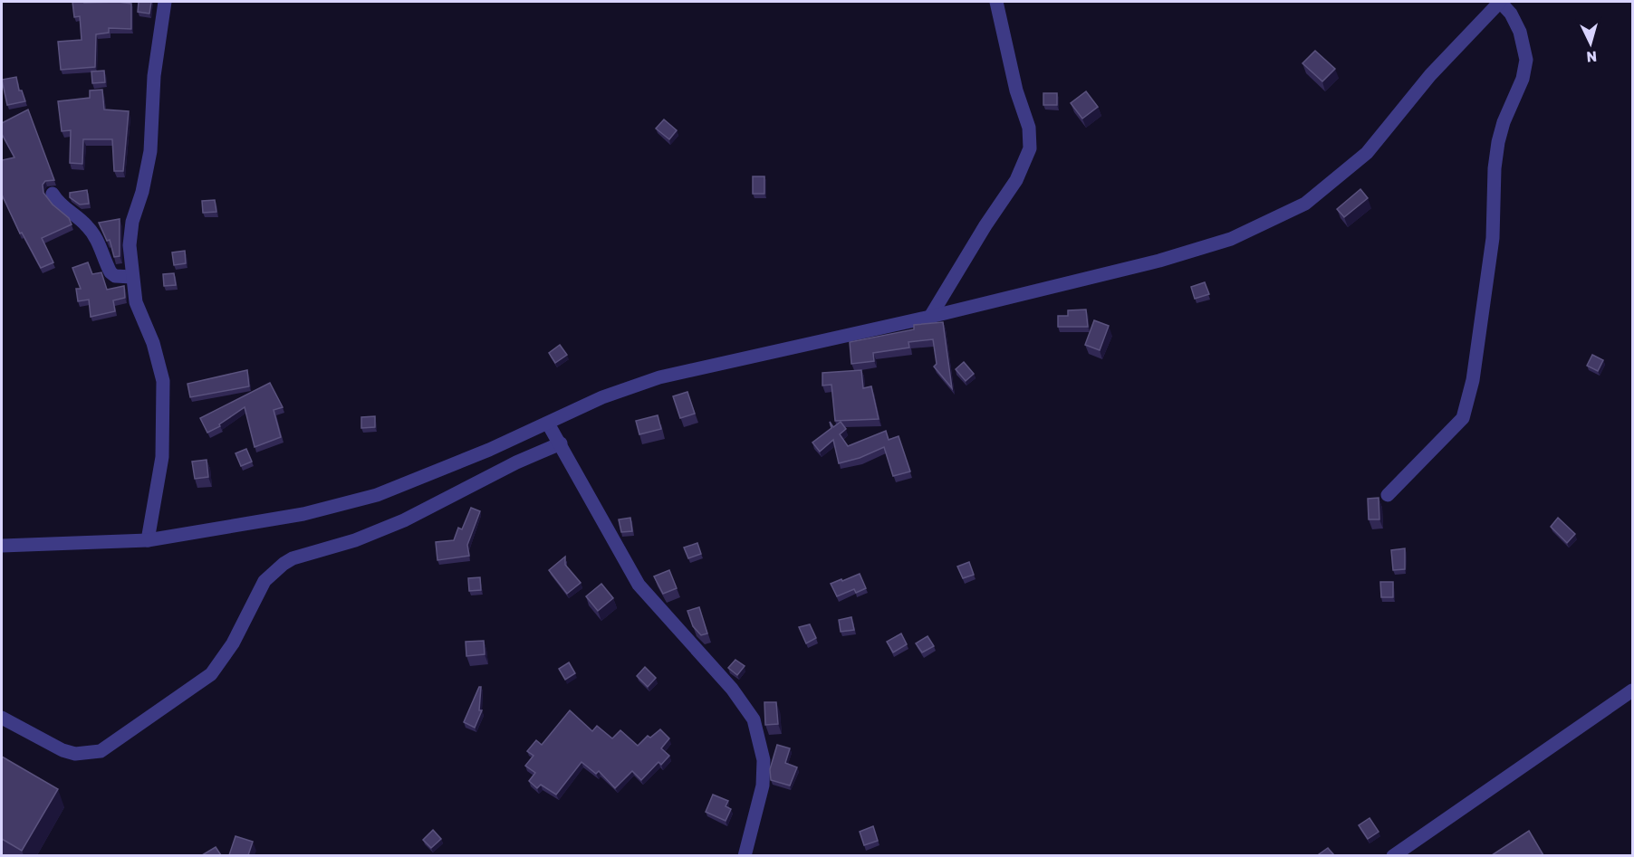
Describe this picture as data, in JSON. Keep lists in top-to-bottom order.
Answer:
{
  "north": "bottom"
}
